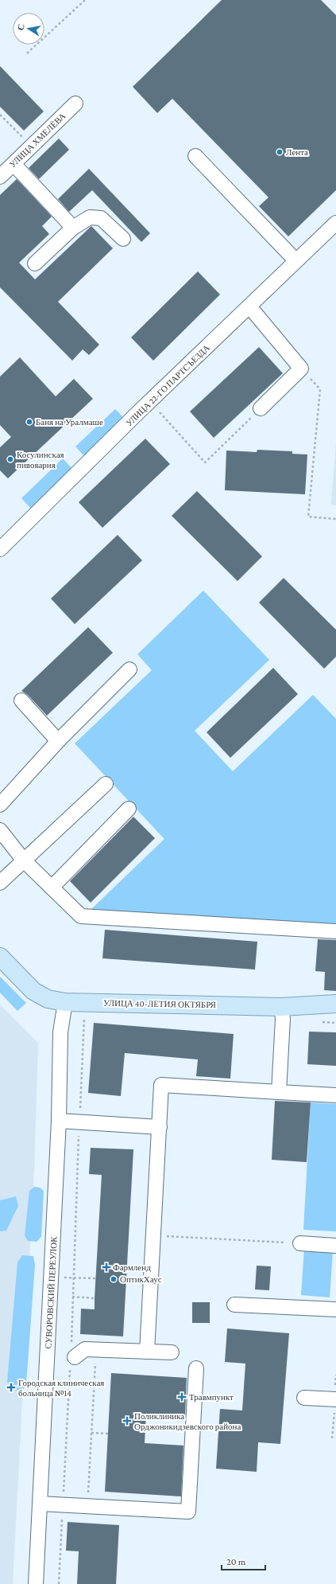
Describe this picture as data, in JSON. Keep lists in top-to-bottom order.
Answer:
{
  "streets": {
    "main road": ["УЛИЦА 40-ЛЕТИЯ ОКТЯБРЯ"],
    "street": ["УЛИЦА ХМЕЛЁВА", "УЛИЦА 22-ГО ПАРТСЪЕЗДА", "СУВОРОВСКИЙ ПЕРЕУЛОК"]
  },
  "crossings": [
    ["УЛИЦА 40-ЛЕТИЯ ОКТЯБРЯ", "СУВОРОВСКИЙ ПЕРЕУЛОК"]
  ],
  "places": {
    "other": [
      "Лента",
      "Баня на Уралмаше",
      "Косулинская пивоварня",
      "ОптикХаус"
    ],
    "health": [
      "Фармленд",
      "Городская клиническая больница №14",
      "Травмпункт",
      "Поликлиника Орджоникидзевского района"
    ]
  },
  "scale_bar": "20 m",
  "north": "left"
}
